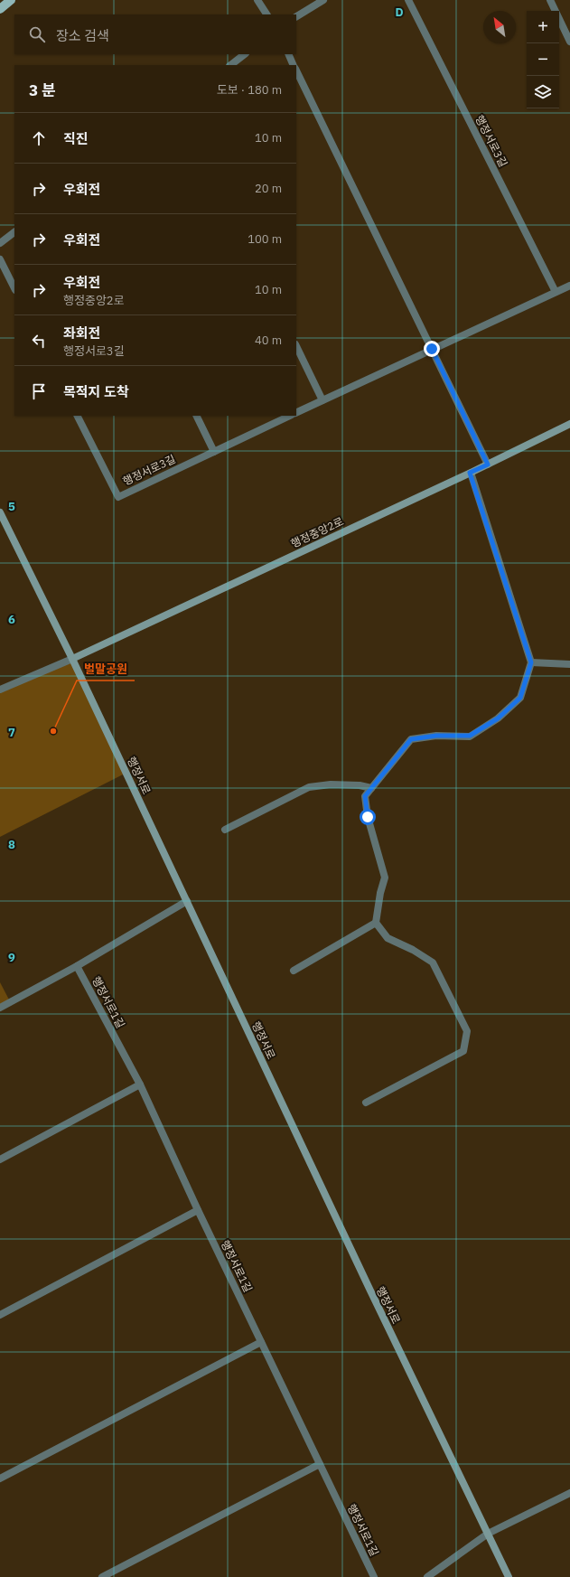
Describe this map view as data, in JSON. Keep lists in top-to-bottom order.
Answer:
{
  "streets": {
    "street": [
      "행정서로3길",
      "행정중앙2로",
      "행정서로",
      "행정서로1길"
    ]
  },
  "crossings": [
    ["행정중앙2로", "행정서로"]
  ],
  "places": ["벌말공원"],
  "north": "top left",
  "page": {
    "map_buttons": ["+", "−"],
    "search": "장소 검색",
    "heading": ["3 분", "도보 · 180 m"],
    "list": [
      ["직진", "10 m"],
      ["우회전", "20 m"],
      ["우회전", "100 m"],
      ["우회전", "행정중앙2로", "10 m"],
      ["좌회전", "행정서로3길", "40 m"],
      "목적지 도착"
    ]
  },
  "grid": {
    "columns": ["D"],
    "rows": [
      "5",
      "6",
      "7",
      "8",
      "9"
    ]
  }
}
